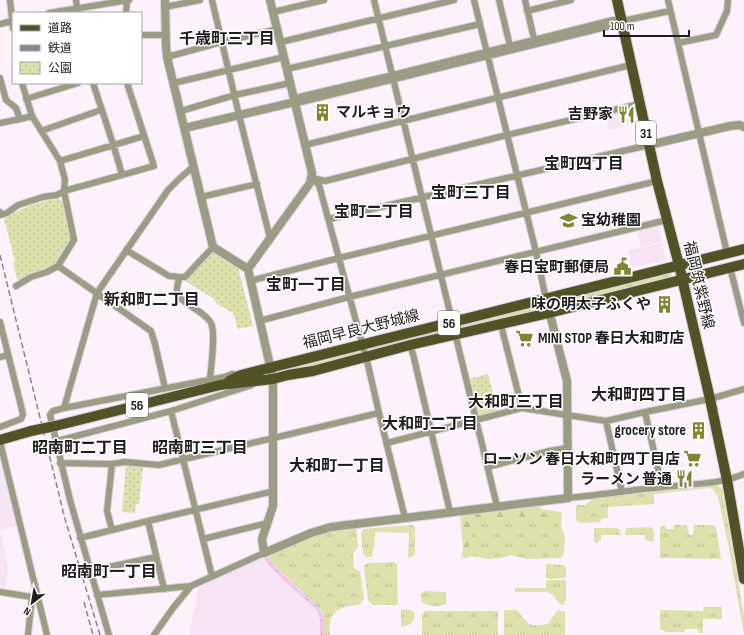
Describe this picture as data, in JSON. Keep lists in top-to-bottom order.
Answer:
{
  "streets": {
    "main road": [
      "31",
      "福岡筑紫野線",
      "56",
      "福岡早良大野城線"
    ]
  },
  "crossings": [
    ["福岡筑紫野線", "福岡早良大野城線"]
  ],
  "districts": [
    "千歳町三丁目",
    "宝町四丁目",
    "宝町三丁目",
    "宝町二丁目",
    "宝町一丁目",
    "新和町二丁目",
    "大和町四丁目",
    "大和町三丁目",
    "大和町二丁目",
    "昭南町二丁目",
    "昭南町三丁目",
    "大和町一丁目",
    "昭南町一丁目"
  ],
  "places": {
    "building": ["マルキョウ", "味の明太子ふくや", "grocery store"],
    "restaurant": ["吉野家", "ラーメン 普通"],
    "school or university": ["宝幼稚園"],
    "public building": ["春日宝町郵便局"],
    "supermarket": ["MINI STOP 春日大和町店", "ローソン 春日大和町四丁目店"]
  },
  "legend": ["道路", "鉄道", "公園"],
  "scale_bar": "100 m",
  "north": "bottom left"
}
